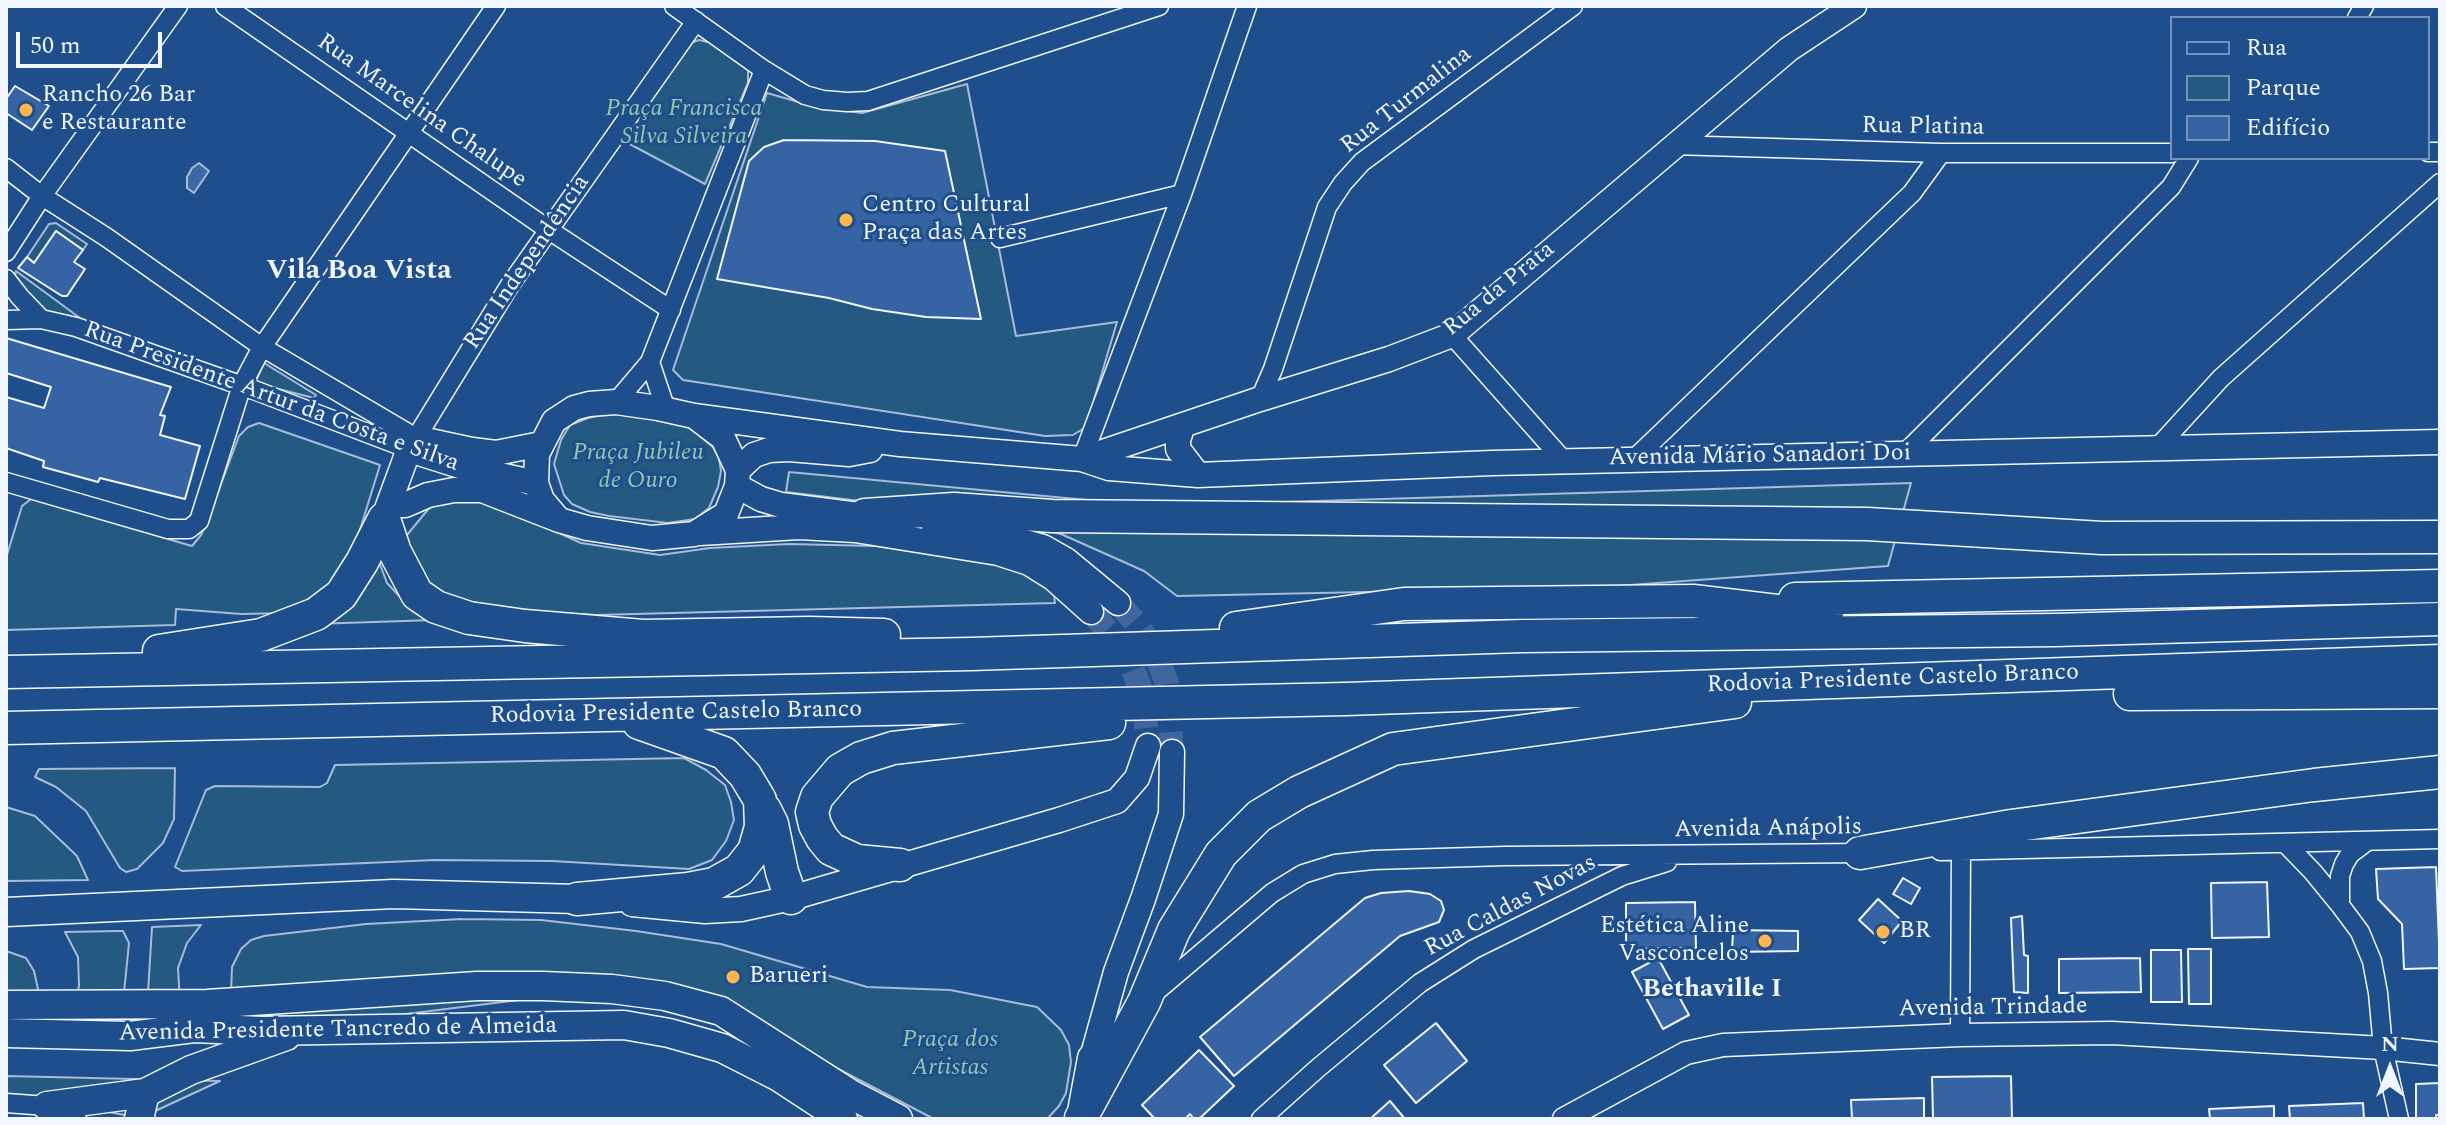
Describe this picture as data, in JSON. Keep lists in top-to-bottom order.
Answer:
{
  "streets": {
    "highway": ["Rodovia Presidente Castelo Branco"],
    "main road": [
      "Rua Independência",
      "Rua da Prata",
      "Rua Presidente Artur da Costa e Silva",
      "Avenida Mário Sanadori Doi",
      "Avenida Presidente Tancredo de Almeida"
    ],
    "street": [
      "Rua Turmalina",
      "Rua Marcelina Chalupe",
      "Rua Platina",
      "Avenida Anápolis",
      "Rua Caldas Novas",
      "Avenida Trindade"
    ]
  },
  "crossings": [
    ["Rua Turmalina", "Rua da Prata"],
    ["Rua Marcelina Chalupe", "Rua Independência"],
    ["Rua Platina", "Rua da Prata"],
    ["Rua Independência", "Rua Presidente Artur da Costa e Silva"],
    ["Rua da Prata", "Avenida Mário Sanadori Doi"],
    ["Avenida Anápolis", "Rua Caldas Novas"]
  ],
  "districts": ["Vila Boa Vista", "Bethaville I"],
  "parks": ["Praça Francisca Silva Silveira", "Praça Jubileu de Ouro", "Praça dos Artistas"],
  "places": [
    "Rancho 26 Bar e Restaurante",
    "Centro Cultural Praça das Artes",
    "BR",
    "Estética Aline Vasconcelos",
    "Barueri"
  ],
  "legend": ["Rua", "Parque", "Edifício"],
  "scale_bar": "50 m",
  "north": "top"
}
